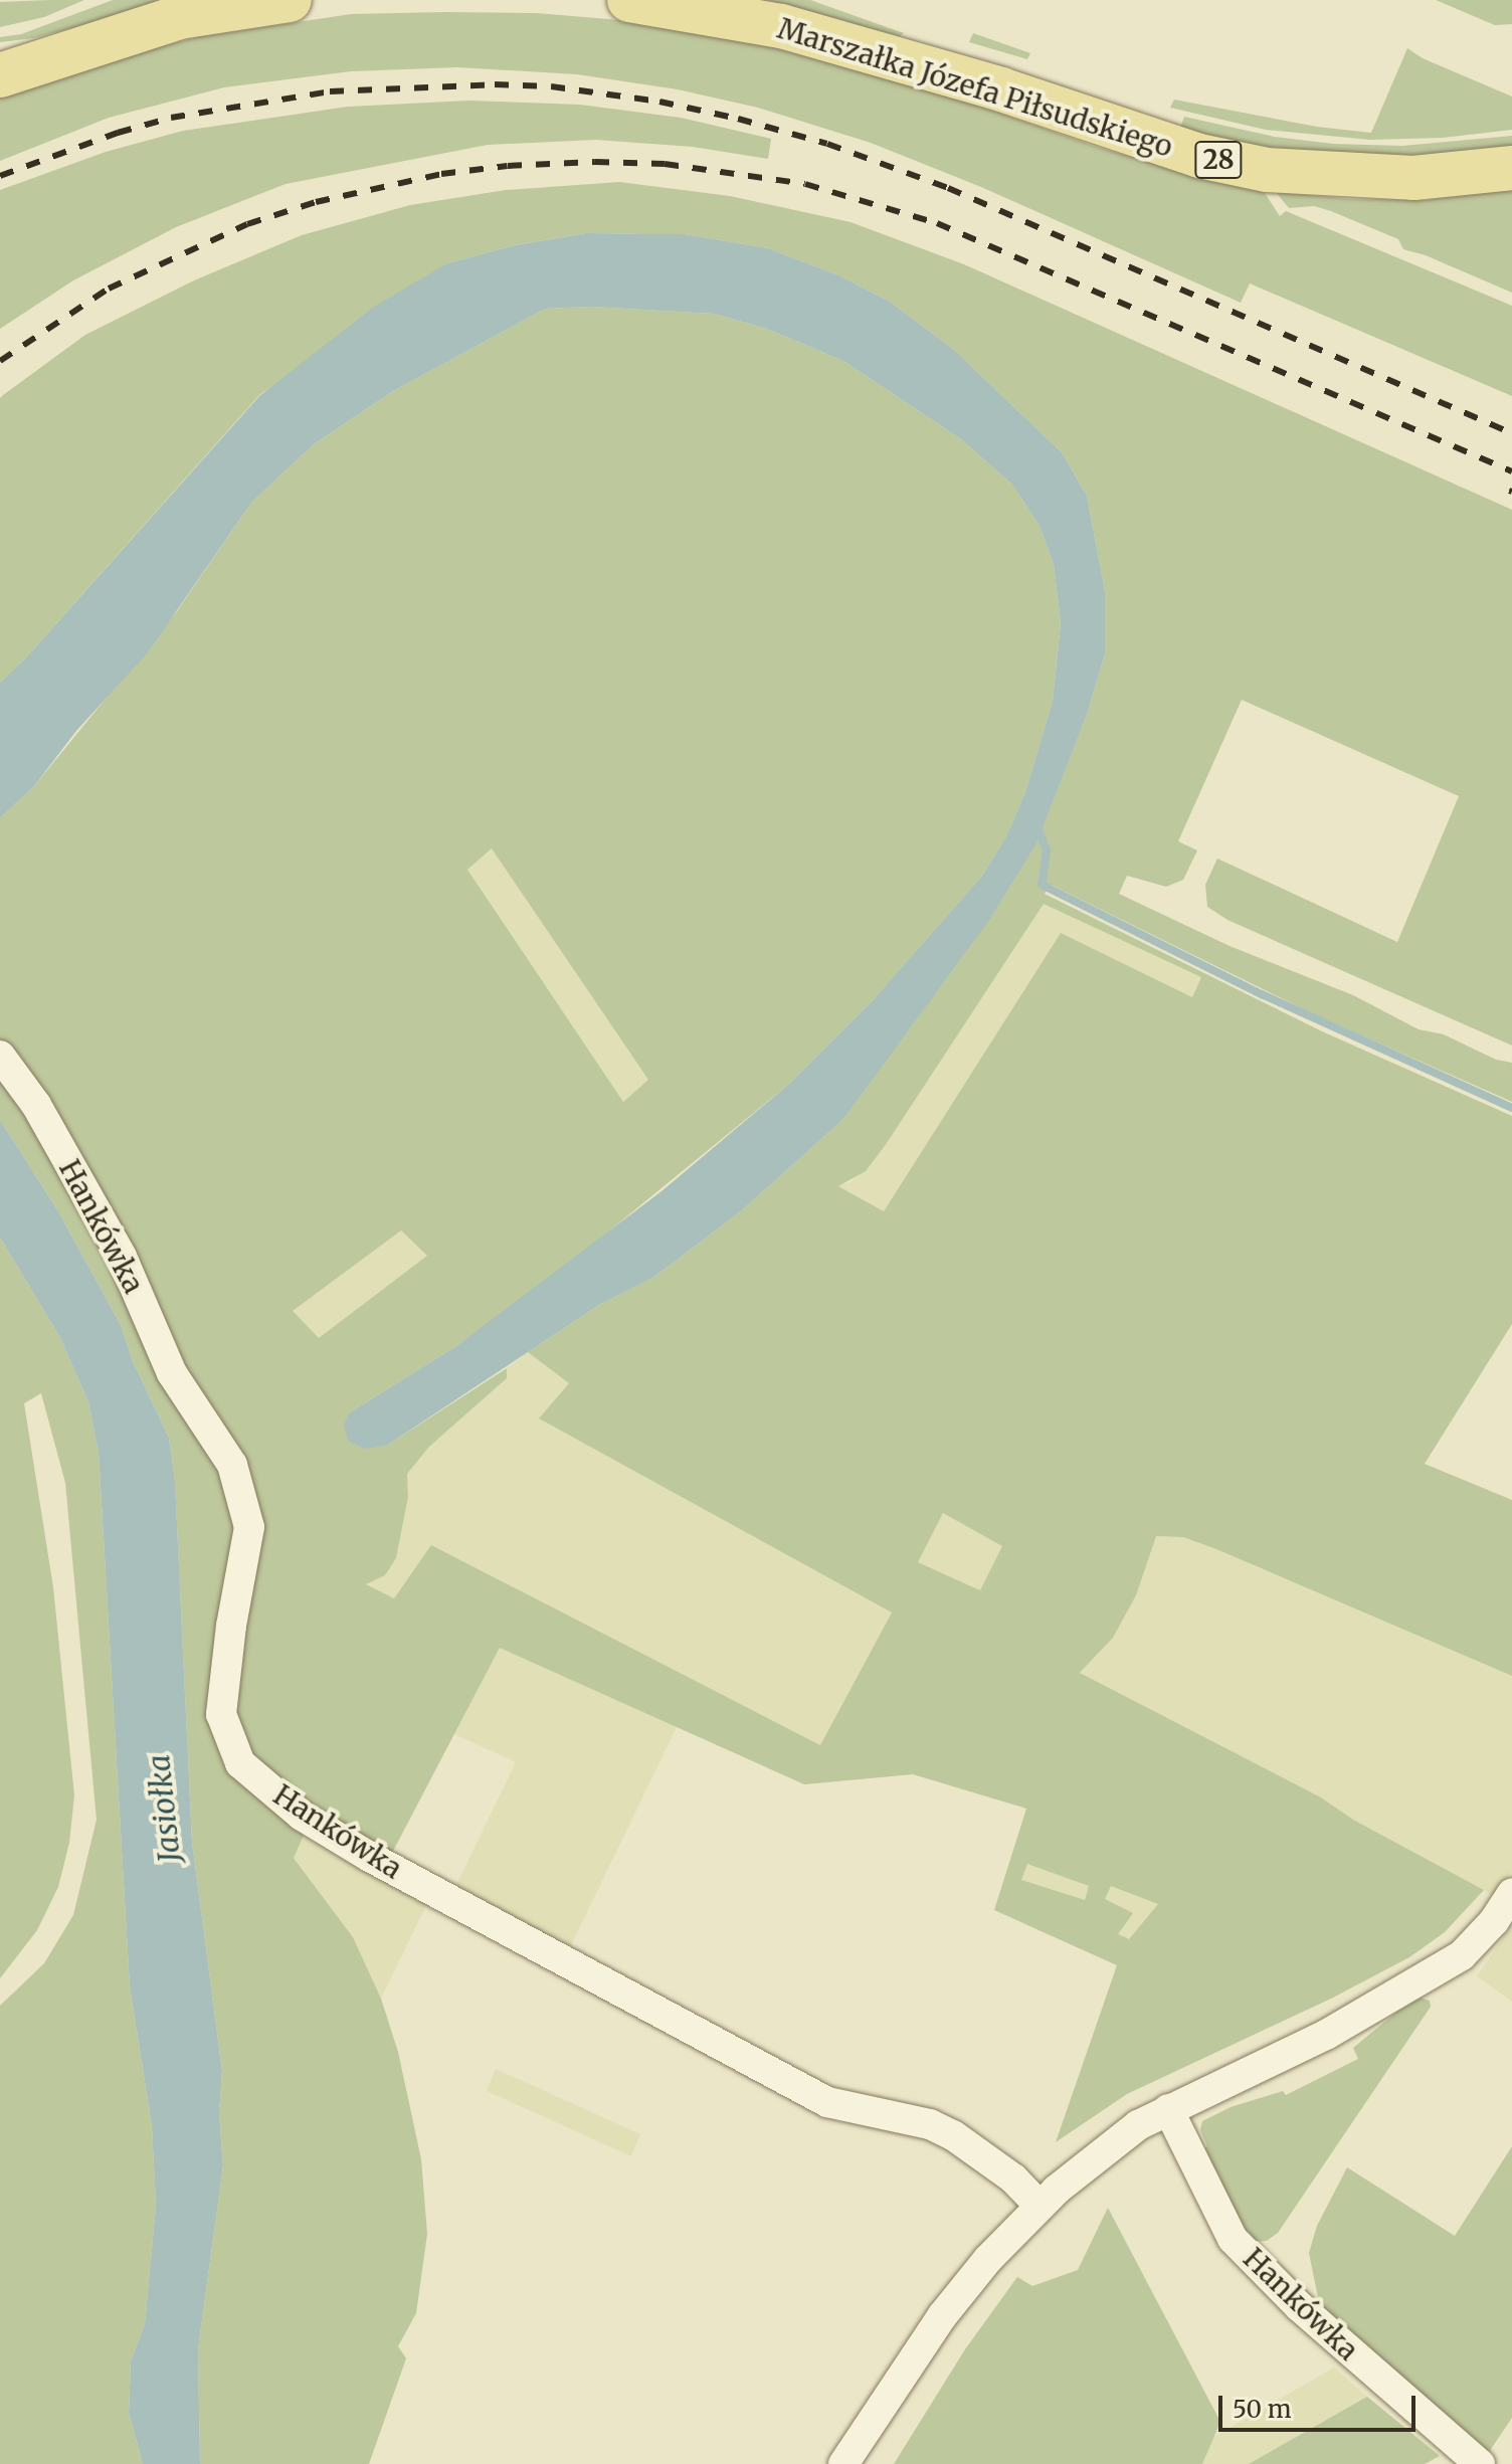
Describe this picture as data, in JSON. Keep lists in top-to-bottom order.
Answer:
{
  "streets": {
    "main road": ["Marszałka Józefa Piłsudskiego", "28"],
    "street": ["Hankówka"]
  },
  "water": ["Jasiołka"],
  "scale_bar": "50 m"
}
